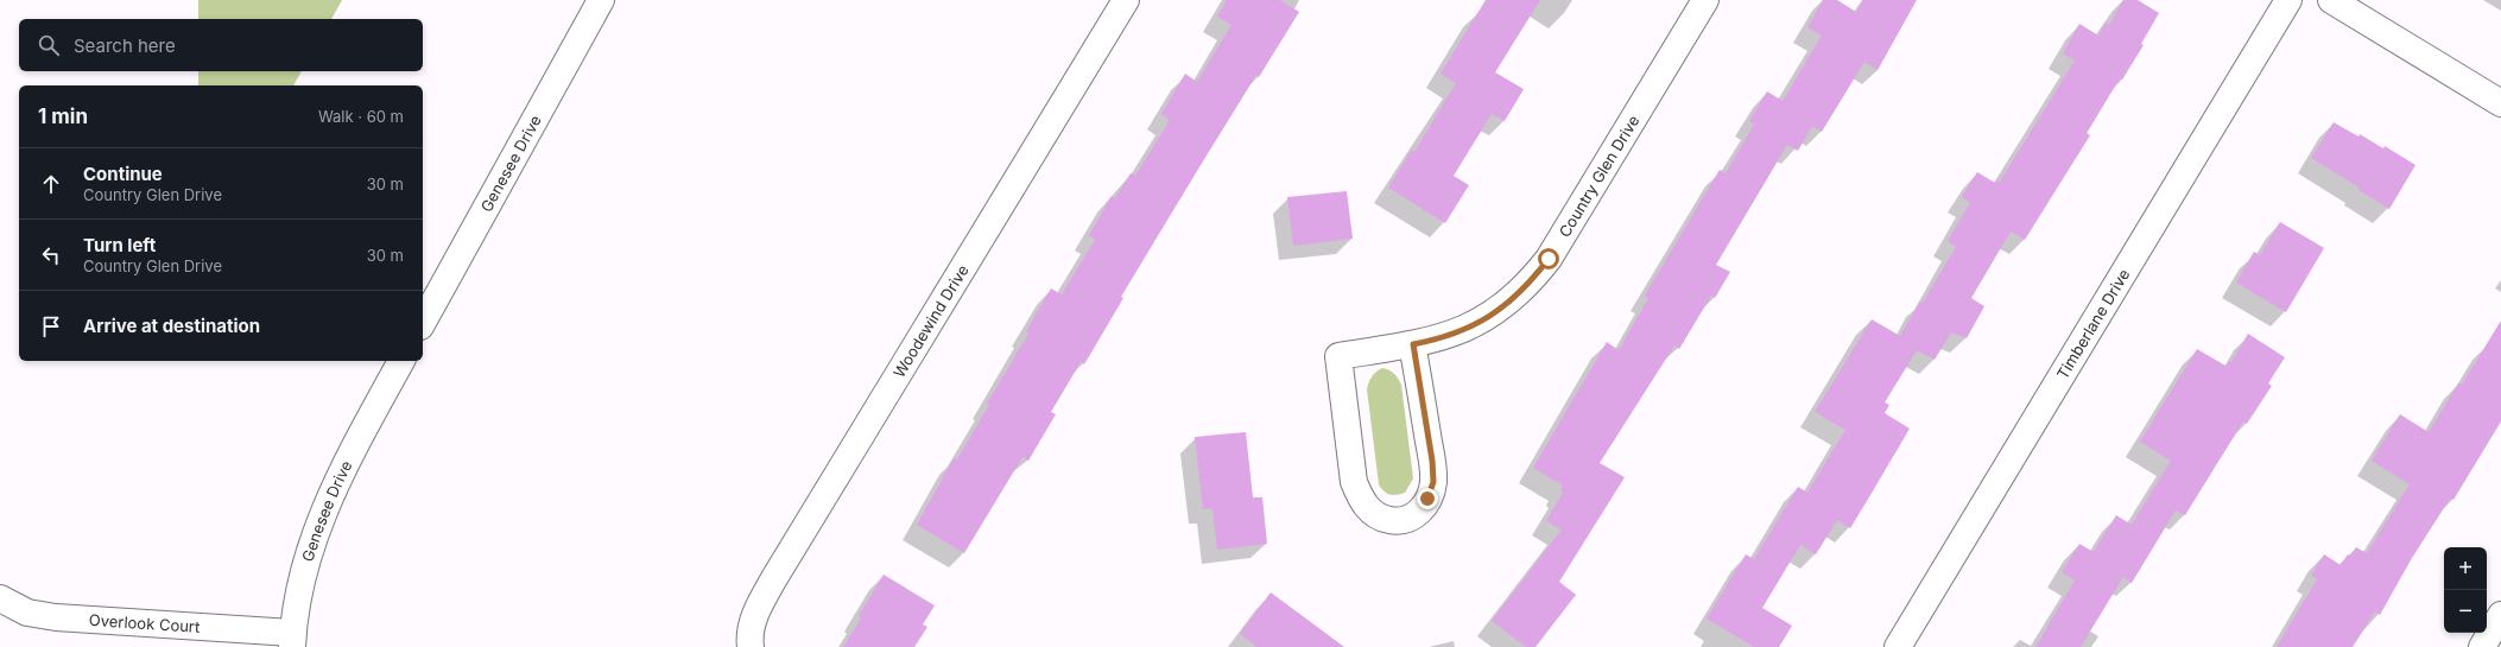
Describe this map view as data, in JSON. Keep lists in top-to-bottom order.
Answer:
{
  "streets": {
    "street": [
      "Genesee Drive",
      "Country Glen Drive",
      "Woodewind Drive",
      "Timberlane Drive",
      "Overlook Court"
    ]
  },
  "crossings": [
    ["Genesee Drive", "Overlook Court"]
  ],
  "page": {
    "search": "Search here",
    "heading": ["1 min", "Walk · 60 m"],
    "list": [
      ["Continue", "Country Glen Drive", "30 m"],
      ["Turn left", "Country Glen Drive", "30 m"],
      "Arrive at destination"
    ],
    "map_buttons": ["+", "−"]
  }
}
